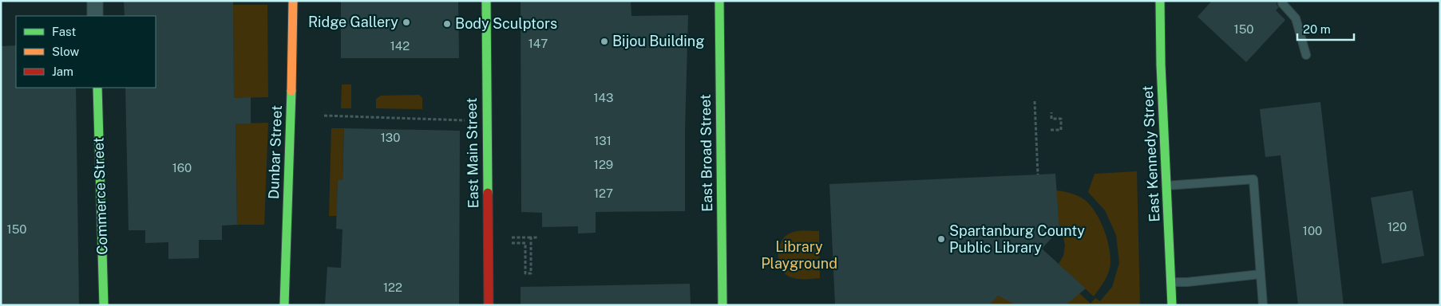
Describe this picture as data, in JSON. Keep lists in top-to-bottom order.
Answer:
{
  "streets": {
    "street": [
      "Dunbar Street",
      "East Main Street",
      "East Broad Street",
      "East Kennedy Street",
      "Commerce Street"
    ]
  },
  "parks": ["Library Playground"],
  "places": [
    "Ridge Gallery",
    "Body Sculptors",
    "Bijou Building",
    "Spartanburg County Public Library"
  ],
  "house_numbers": [
    "150",
    "147",
    "142",
    "143",
    "130",
    "131",
    "129",
    "160",
    "127",
    "120",
    "150",
    "100",
    "122"
  ],
  "legend": ["Fast", "Slow", "Jam"],
  "scale_bar": "20 m"
}
